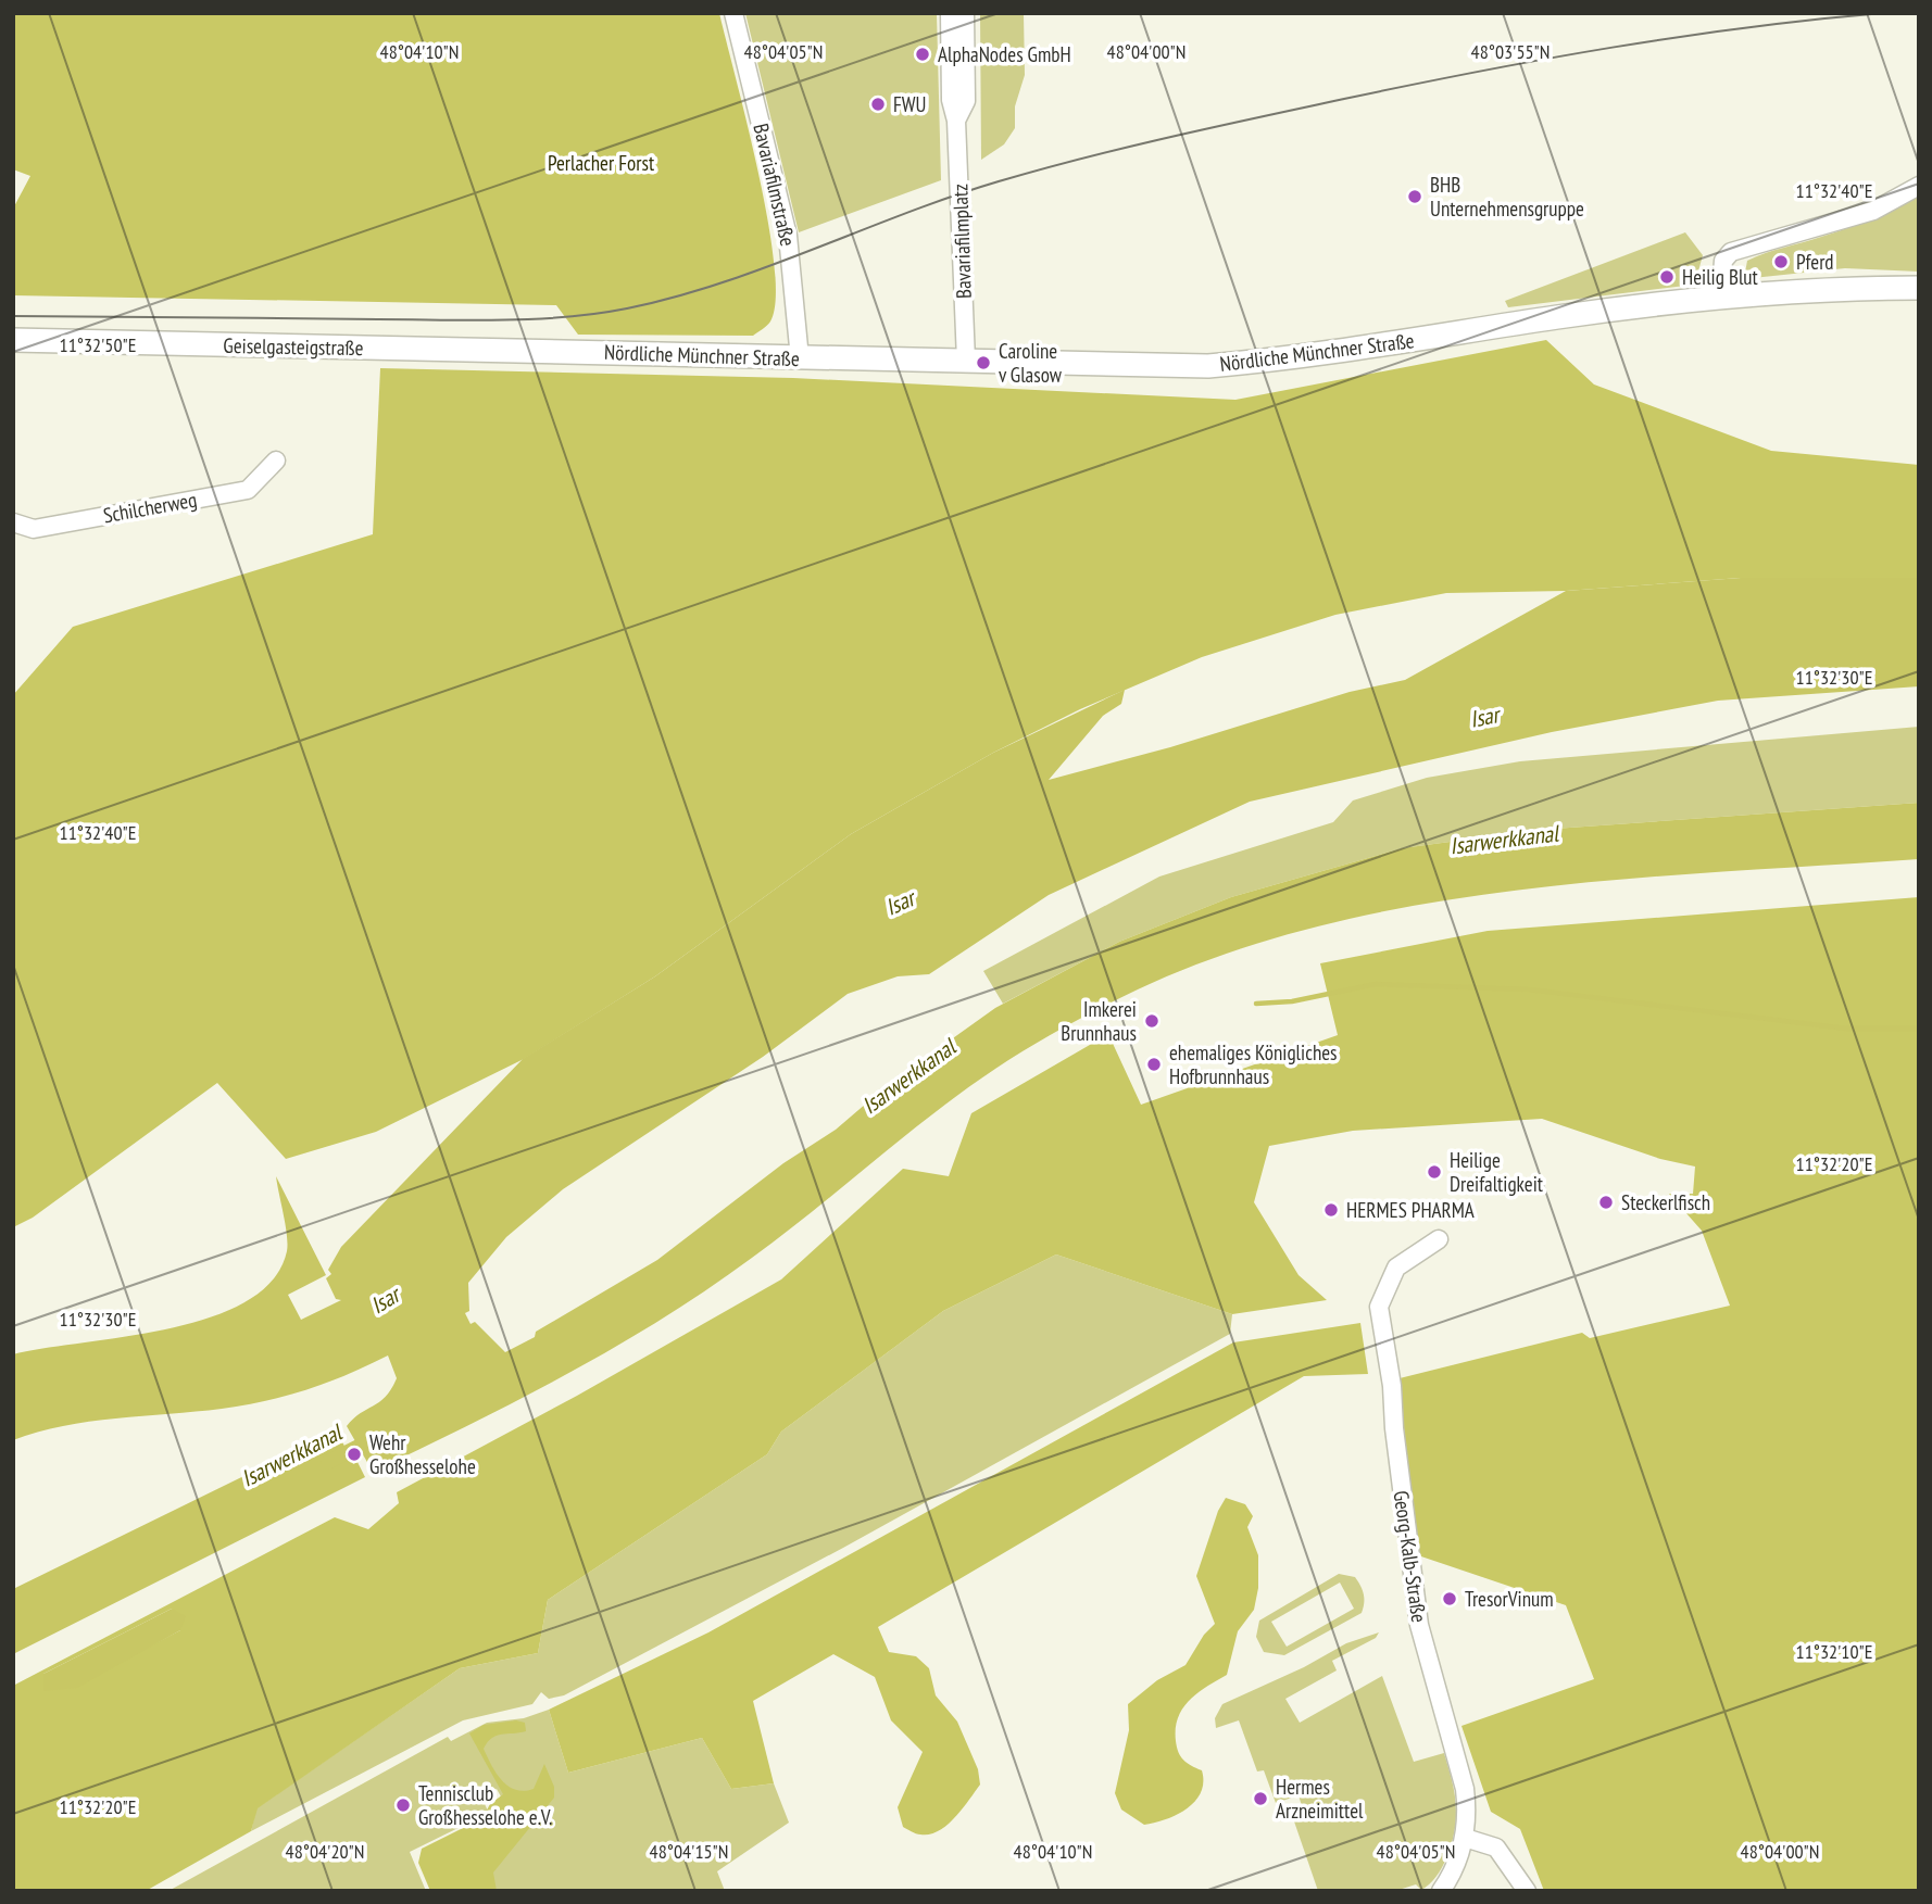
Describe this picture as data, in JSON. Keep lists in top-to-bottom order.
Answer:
{
  "streets": {
    "main road": ["Geiselgasteigstraße", "Nördliche Münchner Straße"],
    "street": [
      "Bavariafilmstraße",
      "Bavariafilmplatz",
      "Schilcherweg",
      "Georg-Kalb-Straße"
    ]
  },
  "crossings": [
    ["Bavariafilmstraße", "Nördliche Münchner Straße"],
    ["Bavariafilmplatz", "Nördliche Münchner Straße"],
    ["Geiselgasteigstraße", "Nördliche Münchner Straße"]
  ],
  "water": ["Isar", "Isarwerkkanal"],
  "parks": ["Perlacher Forst"],
  "places": [
    "AlphaNodes GmbH",
    "FWU",
    "BHB Unternehmensgruppe",
    "Pferd",
    "Heilig Blut",
    "Caroline v Glasow",
    "Imkerei Brunnhaus",
    "ehemaliges Königliches Hofbrunnhaus",
    "Heilige Dreifaltigkeit",
    "Steckerlfisch",
    "HERMES PHARMA",
    "Wehr Großhesselohe",
    "TresorVinum",
    "Hermes Arzneimittel",
    "Tennisclub Großhesselohe e.V."
  ],
  "coordinates": [
    "48°04'10\"N",
    "48°04'05\"N",
    "48°04'00\"N",
    "48°03'55\"N",
    "11°32'40\"E",
    "11°32'50\"E",
    "11°32'30\"E",
    "11°32'20\"E",
    "11°32'10\"E",
    "48°04'20\"N",
    "48°04'15\"N"
  ]
}
